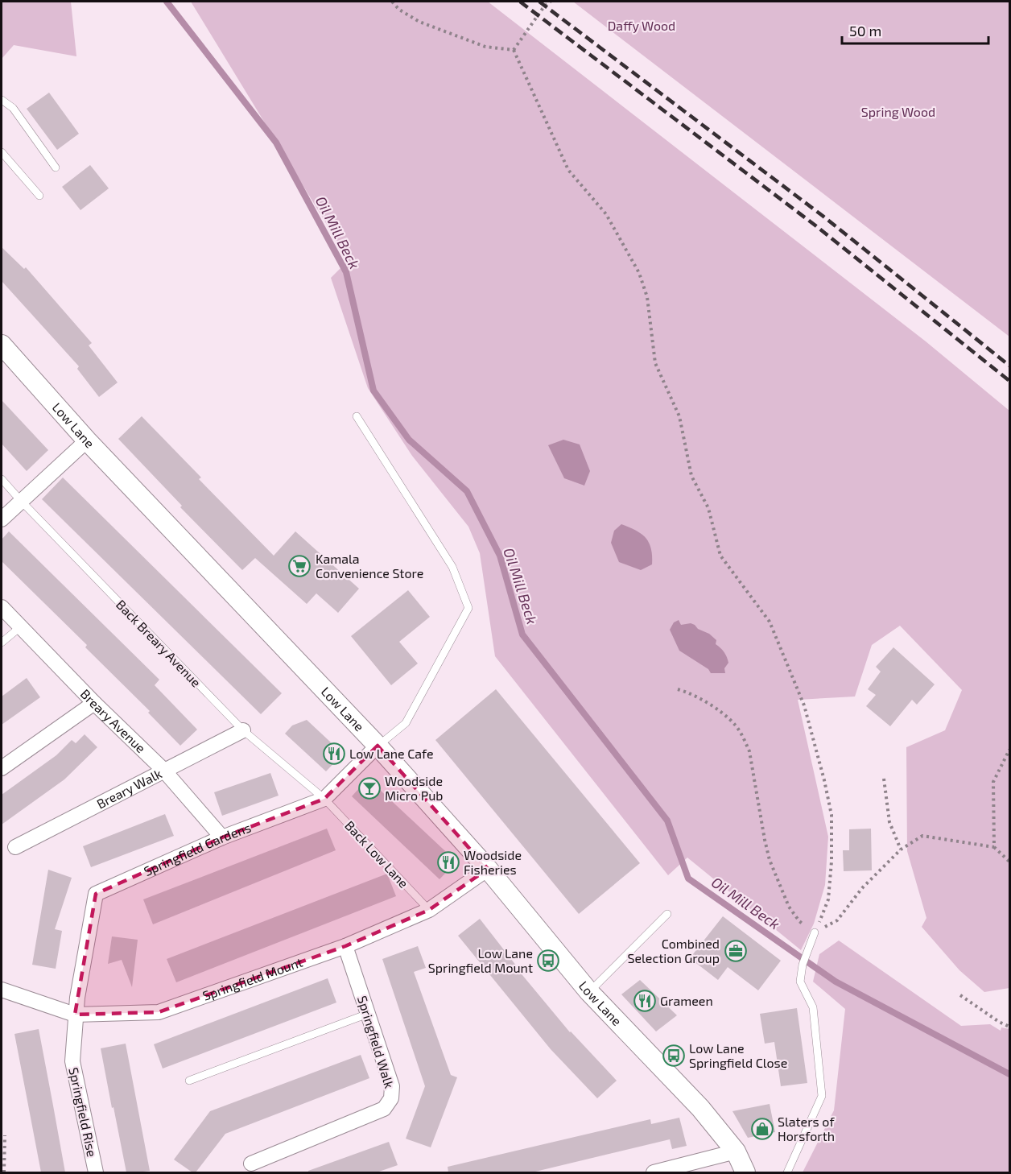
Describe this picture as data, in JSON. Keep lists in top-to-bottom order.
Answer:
{
  "streets": {
    "street": [
      "Low Lane",
      "Breary Avenue",
      "Breary Walk",
      "Springfield Gardens",
      "Springfield Mount",
      "Springfield Walk",
      "Springfield Rise"
    ],
    "lane": ["Back Breary Avenue", "Back Low Lane"]
  },
  "crossings": [
    ["Low Lane", "Springfield Gardens"],
    ["Low Lane", "Springfield Mount"],
    ["Back Breary Avenue", "Breary Walk"],
    ["Back Breary Avenue", "Springfield Gardens"],
    ["Back Breary Avenue", "Back Low Lane"],
    ["Breary Avenue", "Breary Walk"],
    ["Breary Avenue", "Springfield Gardens"],
    ["Springfield Gardens", "Back Low Lane"],
    ["Springfield Gardens", "Springfield Rise"],
    ["Back Low Lane", "Springfield Mount"],
    ["Springfield Mount", "Springfield Walk"],
    ["Springfield Mount", "Springfield Rise"]
  ],
  "water": ["Oil Mill Beck"],
  "parks": ["Daffy Wood", "Spring Wood"],
  "places": {
    "supermarket": ["Kamala Convenience Store"],
    "restaurant": ["Low Lane Cafe", "Woodside Fisheries", "Grameen"],
    "bar": ["Woodside Micro Pub"],
    "office": ["Combined Selection Group"],
    "bus stop": ["Low Lane Springfield Mount", "Low Lane Springfield Close"],
    "shop": ["Slaters of Horsforth"]
  },
  "scale_bar": "50 m"
}
